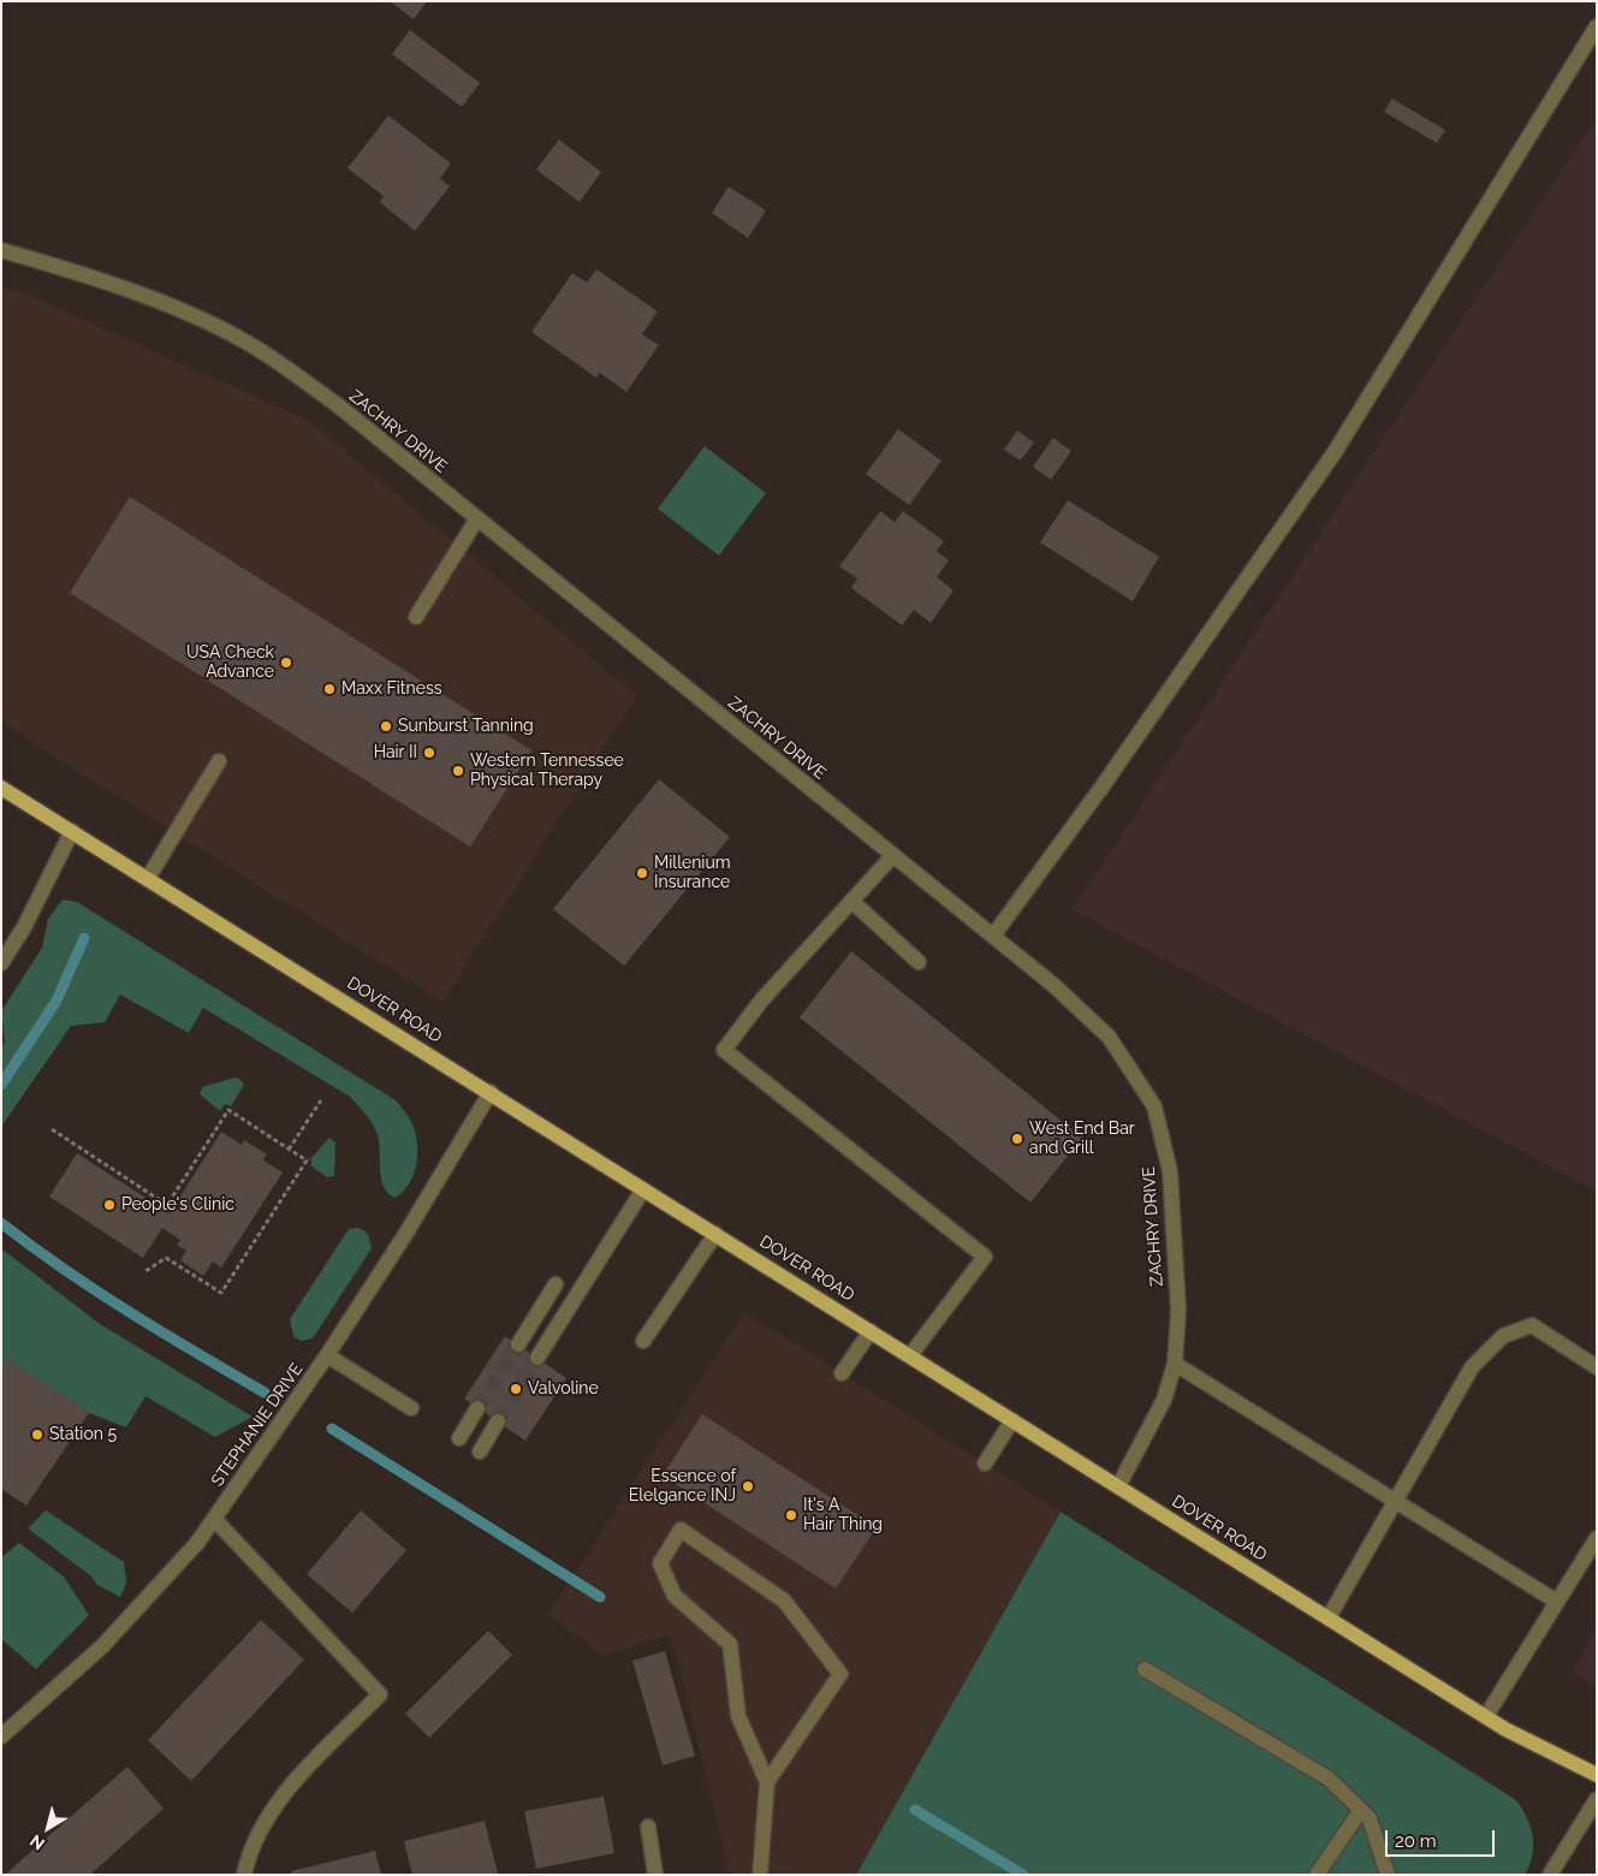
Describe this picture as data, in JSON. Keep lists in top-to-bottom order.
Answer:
{
  "streets": {
    "main road": ["DOVER ROAD"],
    "street": ["ZACHRY DRIVE", "STEPHANIE DRIVE"]
  },
  "crossings": [
    ["ZACHRY DRIVE", "DOVER ROAD"],
    ["DOVER ROAD", "STEPHANIE DRIVE"]
  ],
  "places": [
    "USA Check Advance",
    "Maxx Fitness",
    "Sunburst Tanning",
    "Hair II",
    "Western Tennessee Physical Therapy",
    "Millenium Insurance",
    "West End Bar and Grill",
    "People's Clinic",
    "Valvoline",
    "Station 5",
    "Essence of Elelgance INJ",
    "It's A Hair Thing"
  ],
  "scale_bar": "20 m",
  "north": "bottom left"
}
